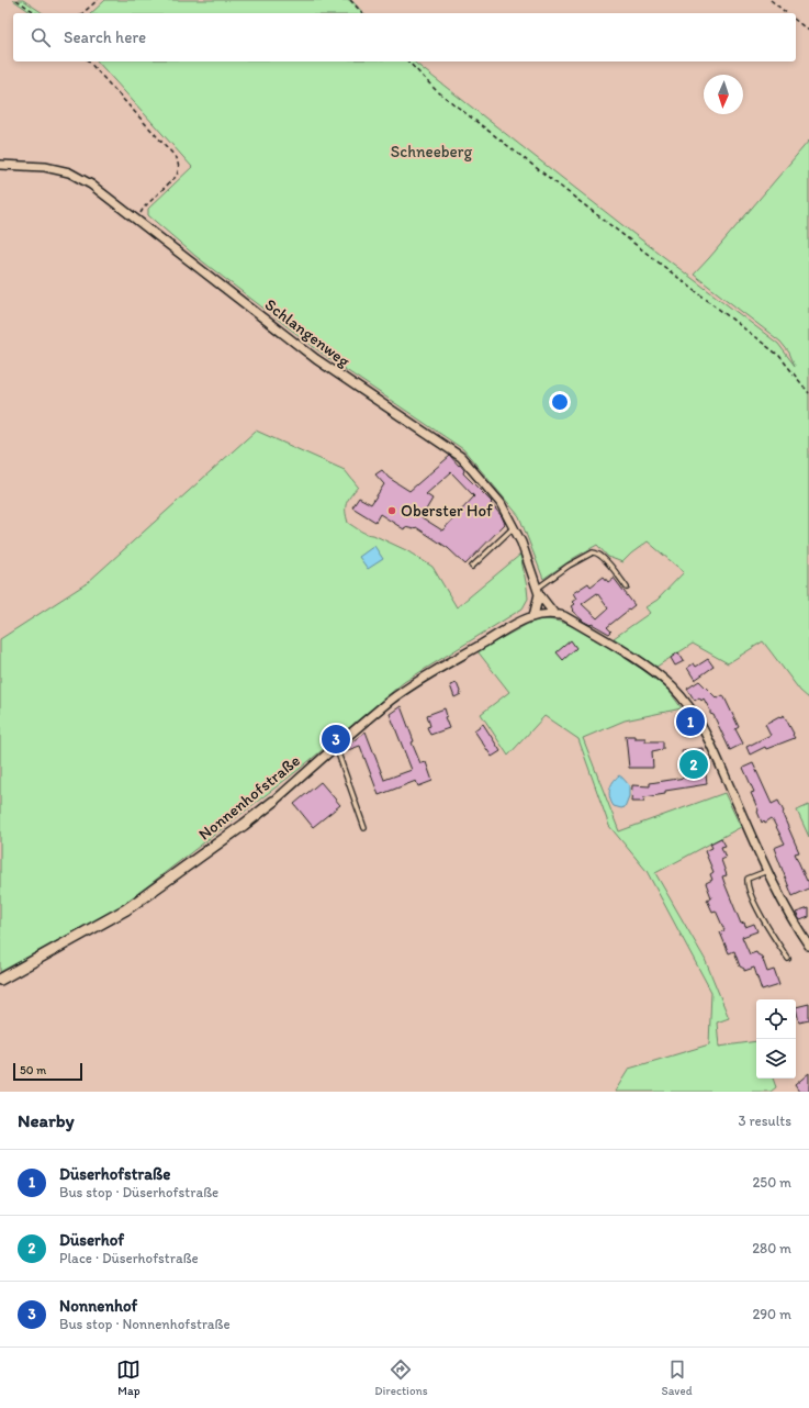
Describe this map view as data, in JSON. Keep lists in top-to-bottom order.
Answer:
{
  "streets": {
    "street": ["Schlangenweg", "Nonnenhofstraße"]
  },
  "parks": ["Schneeberg"],
  "places": ["Oberster Hof"],
  "scale_bar": "50 m",
  "north": "bottom",
  "page": {
    "search": "Search here",
    "pins": ["1", "3", "2"],
    "scale": "50 m",
    "heading": ["Nearby", "3 results"],
    "list": [
      {
        "mark": "1",
        "name": "Düserhofstraße",
        "note": "Bus stop · Düserhofstraße",
        "value": "250 m"
      },
      {
        "mark": "2",
        "name": "Düserhof",
        "note": "Place · Düserhofstraße",
        "value": "280 m"
      },
      {
        "mark": "3",
        "name": "Nonnenhof",
        "note": "Bus stop · Nonnenhofstraße",
        "value": "290 m"
      }
    ],
    "nav": ["Map", "Directions", "Saved"]
  }
}
